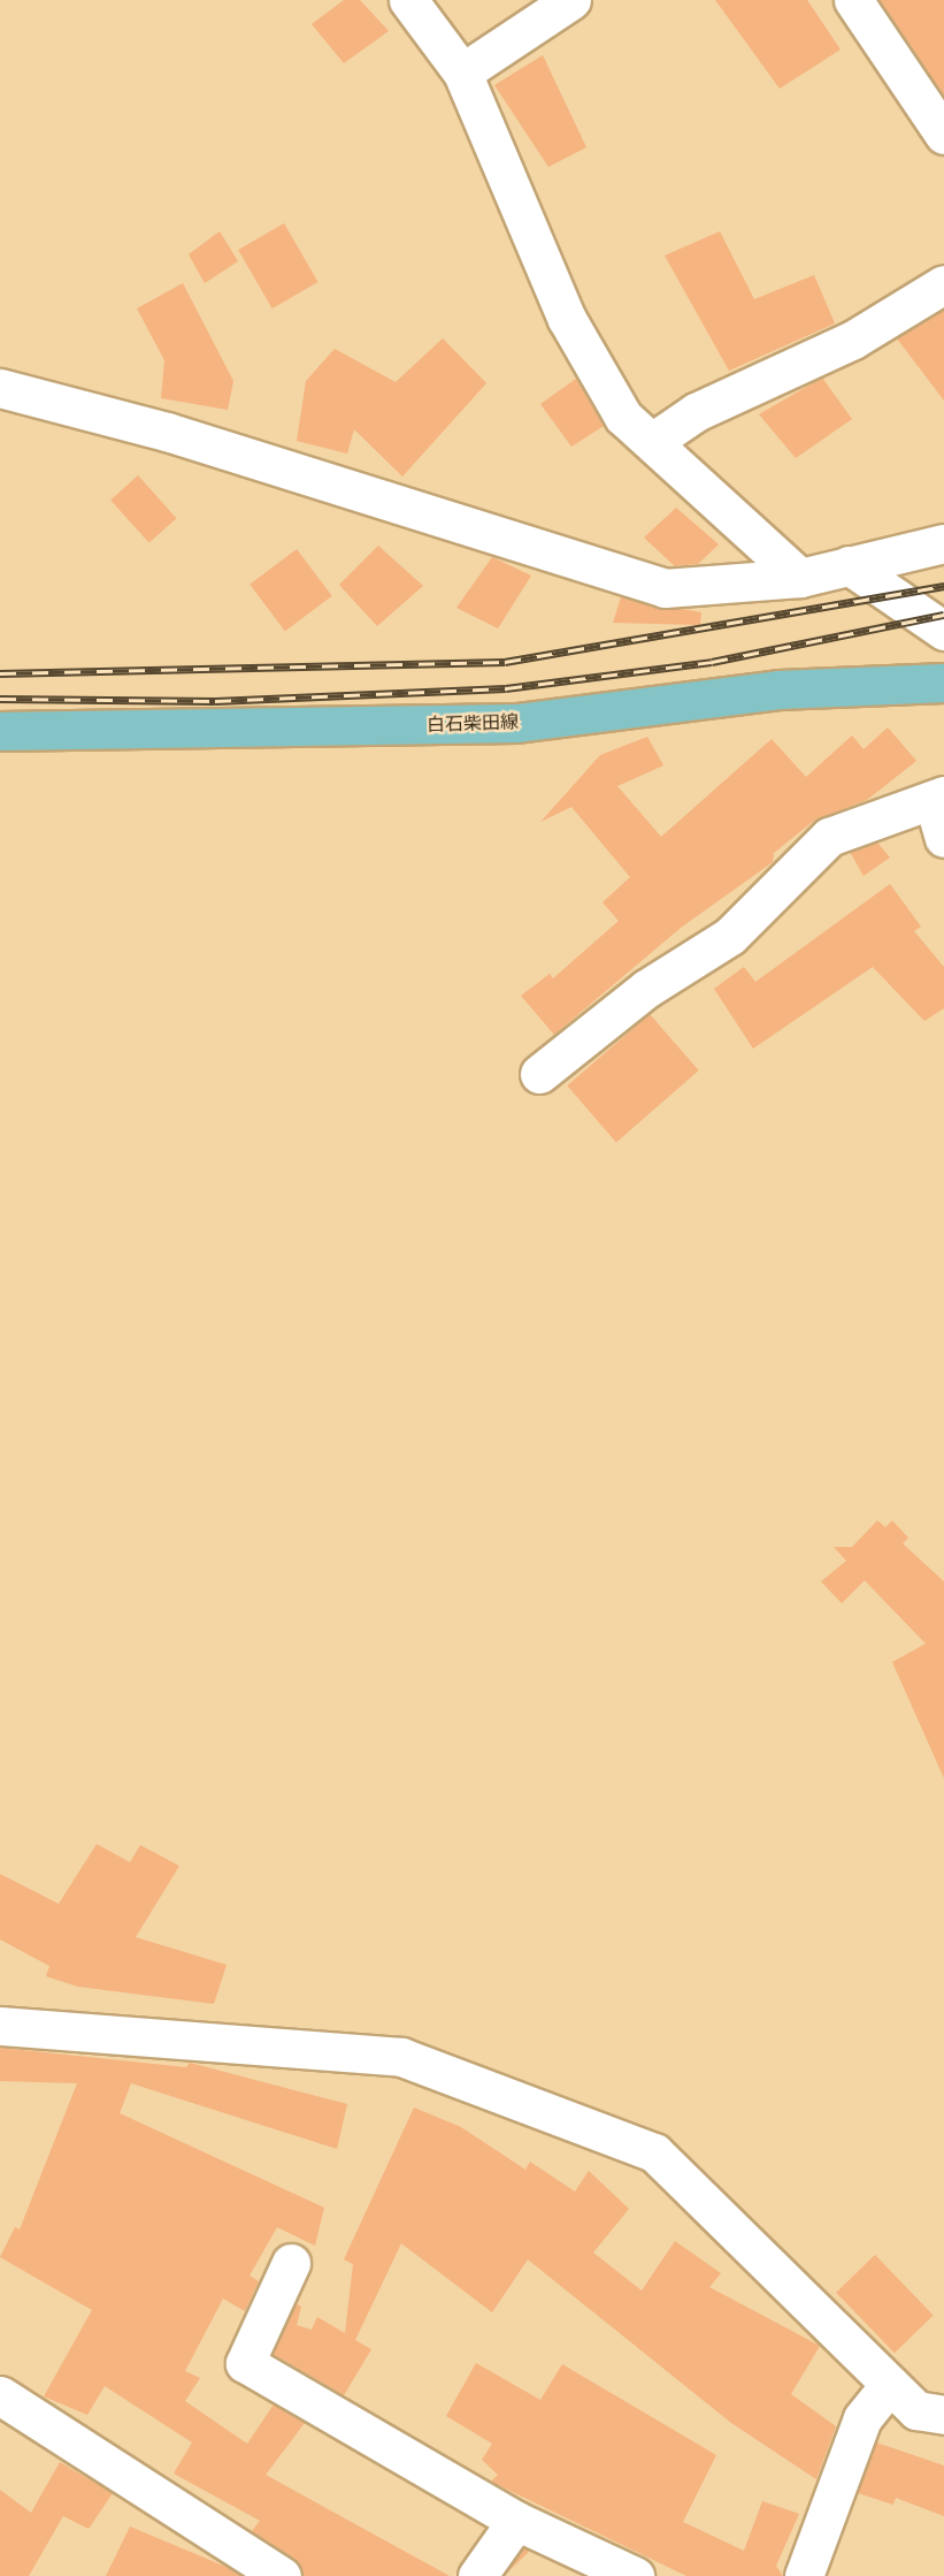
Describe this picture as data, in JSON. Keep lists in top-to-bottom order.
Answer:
{
  "streets": {
    "main road": ["白石柴田線"]
  }
}
